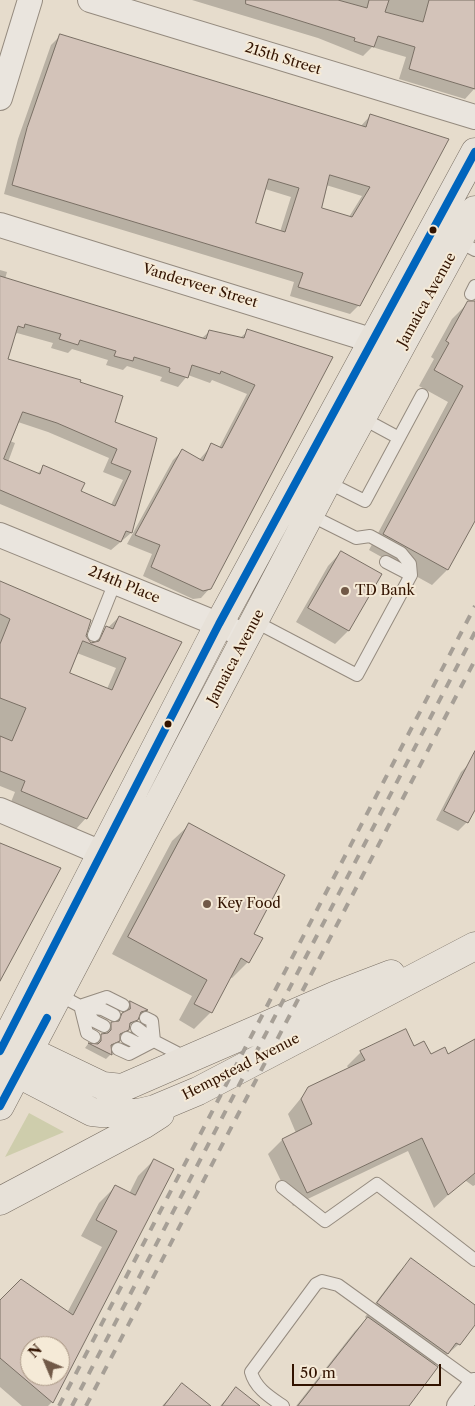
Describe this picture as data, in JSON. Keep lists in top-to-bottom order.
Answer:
{
  "streets": {
    "main road": ["Jamaica Avenue", "Hempstead Avenue"],
    "street": ["215th Street", "Vanderveer Street", "214th Place"]
  },
  "crossings": [
    ["Vanderveer Street", "Jamaica Avenue"],
    ["Jamaica Avenue", "214th Place"],
    ["Jamaica Avenue", "Hempstead Avenue"]
  ],
  "places": ["TD Bank", "Key Food"],
  "scale_bar": "50 m",
  "north": "top left"
}
